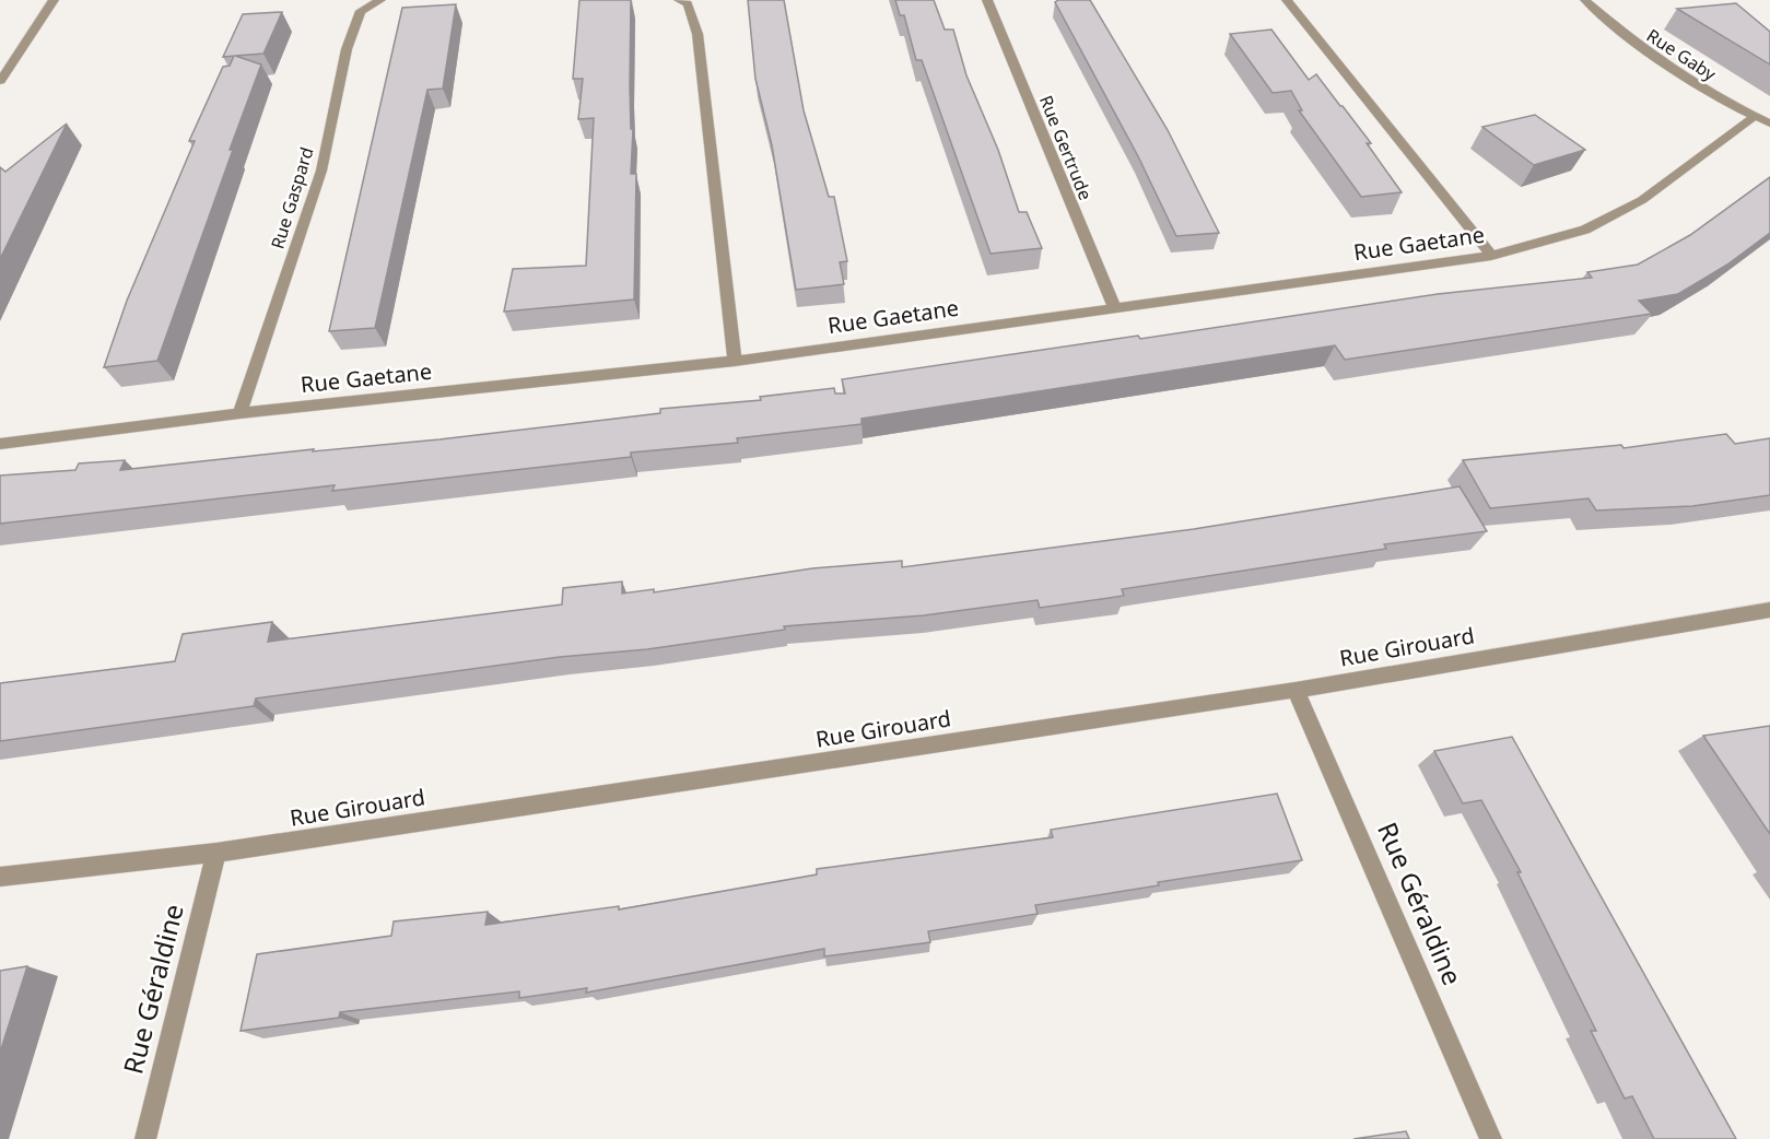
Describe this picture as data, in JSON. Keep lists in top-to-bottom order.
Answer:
{
  "streets": {
    "street": [
      "Rue Gaby",
      "Rue Gertrude",
      "Rue Gaspard",
      "Rue Gaetane",
      "Rue Girouard",
      "Rue Géraldine"
    ]
  },
  "crossings": [
    ["Rue Gaby", "Rue Gaetane"],
    ["Rue Gertrude", "Rue Gaetane"],
    ["Rue Gaspard", "Rue Gaetane"],
    ["Rue Girouard", "Rue Géraldine"]
  ]
}
